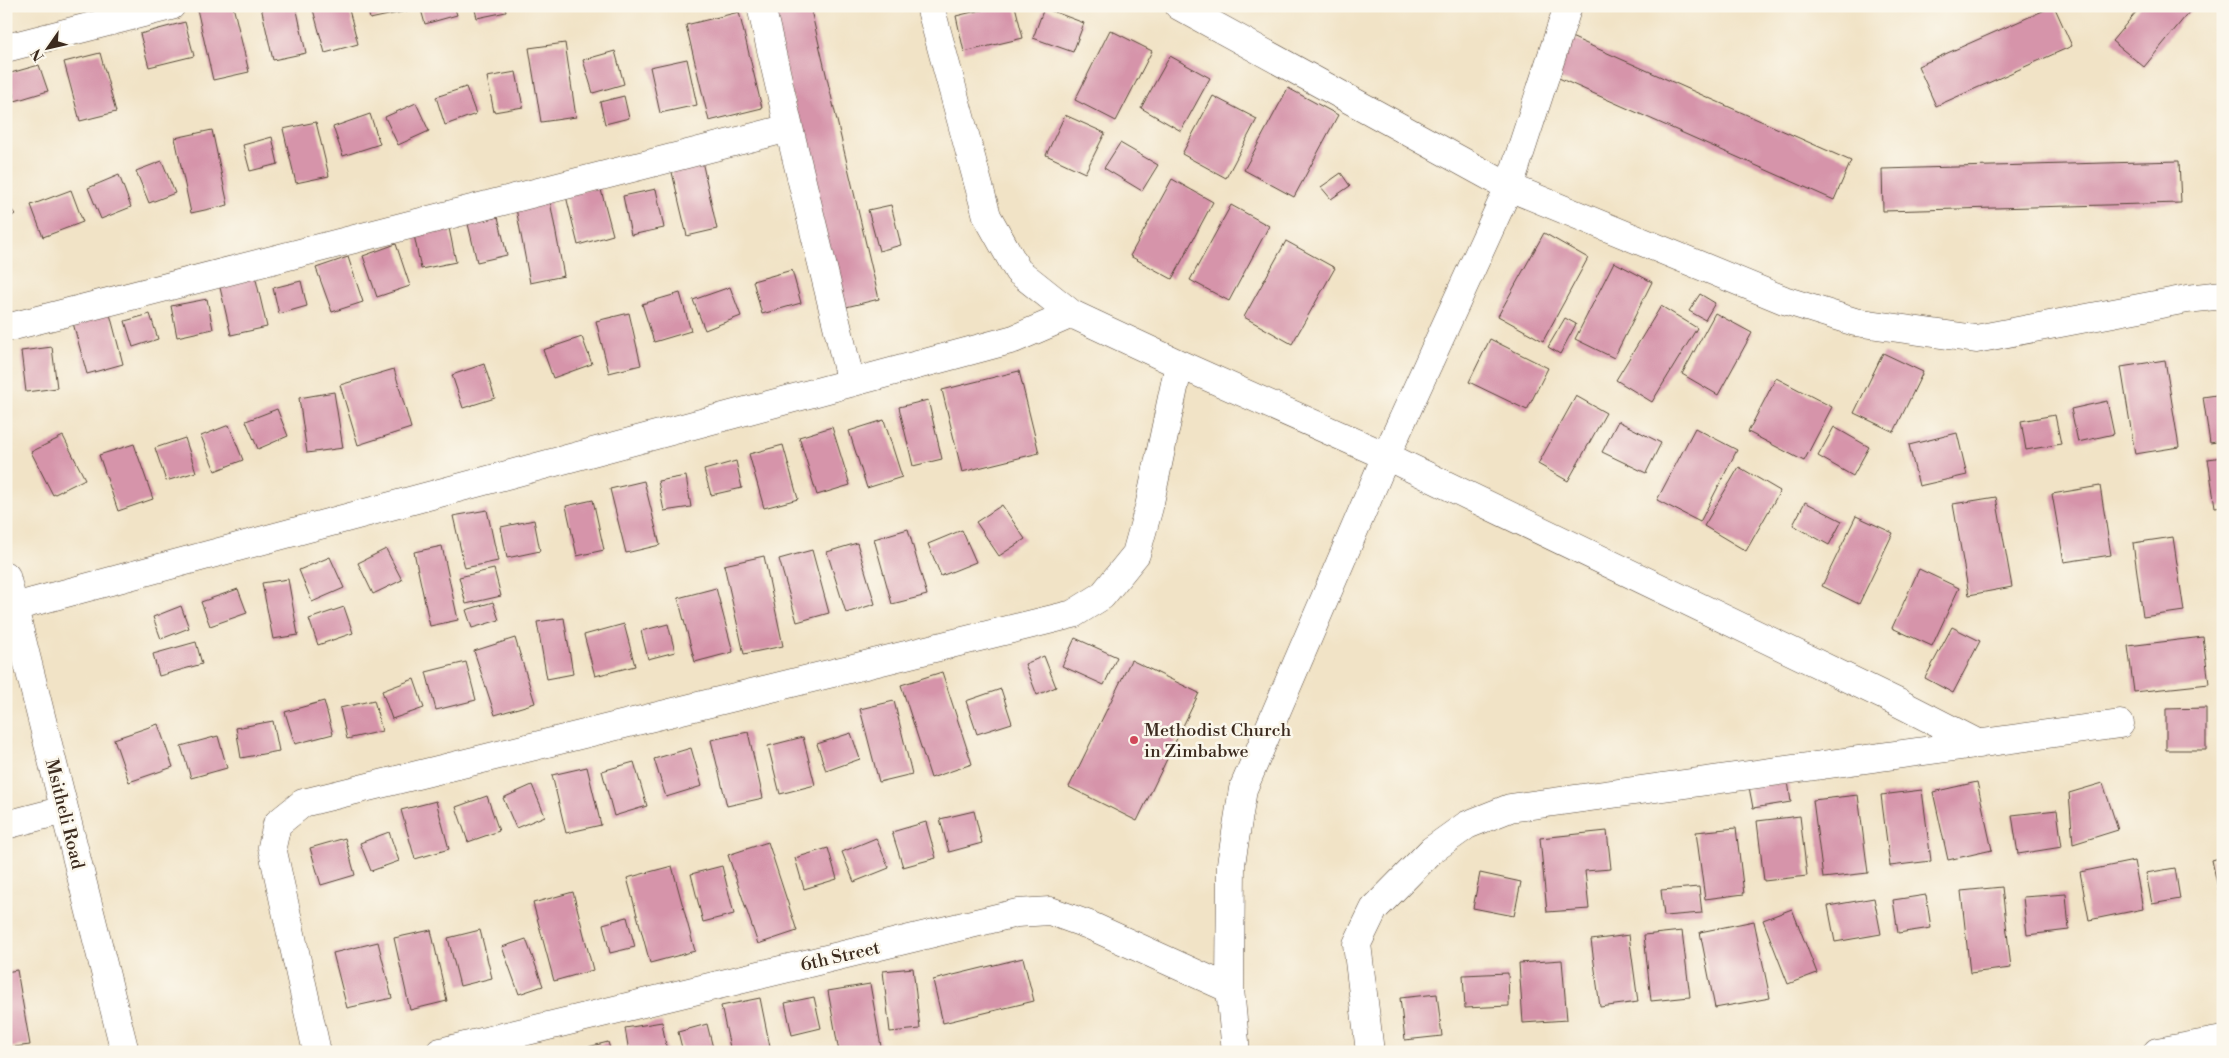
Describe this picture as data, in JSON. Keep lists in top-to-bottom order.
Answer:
{
  "streets": {
    "street": ["Msitheli Road", "6th Street"]
  },
  "places": ["Methodist Church in Zimbabwe"],
  "north": "bottom left"
}
